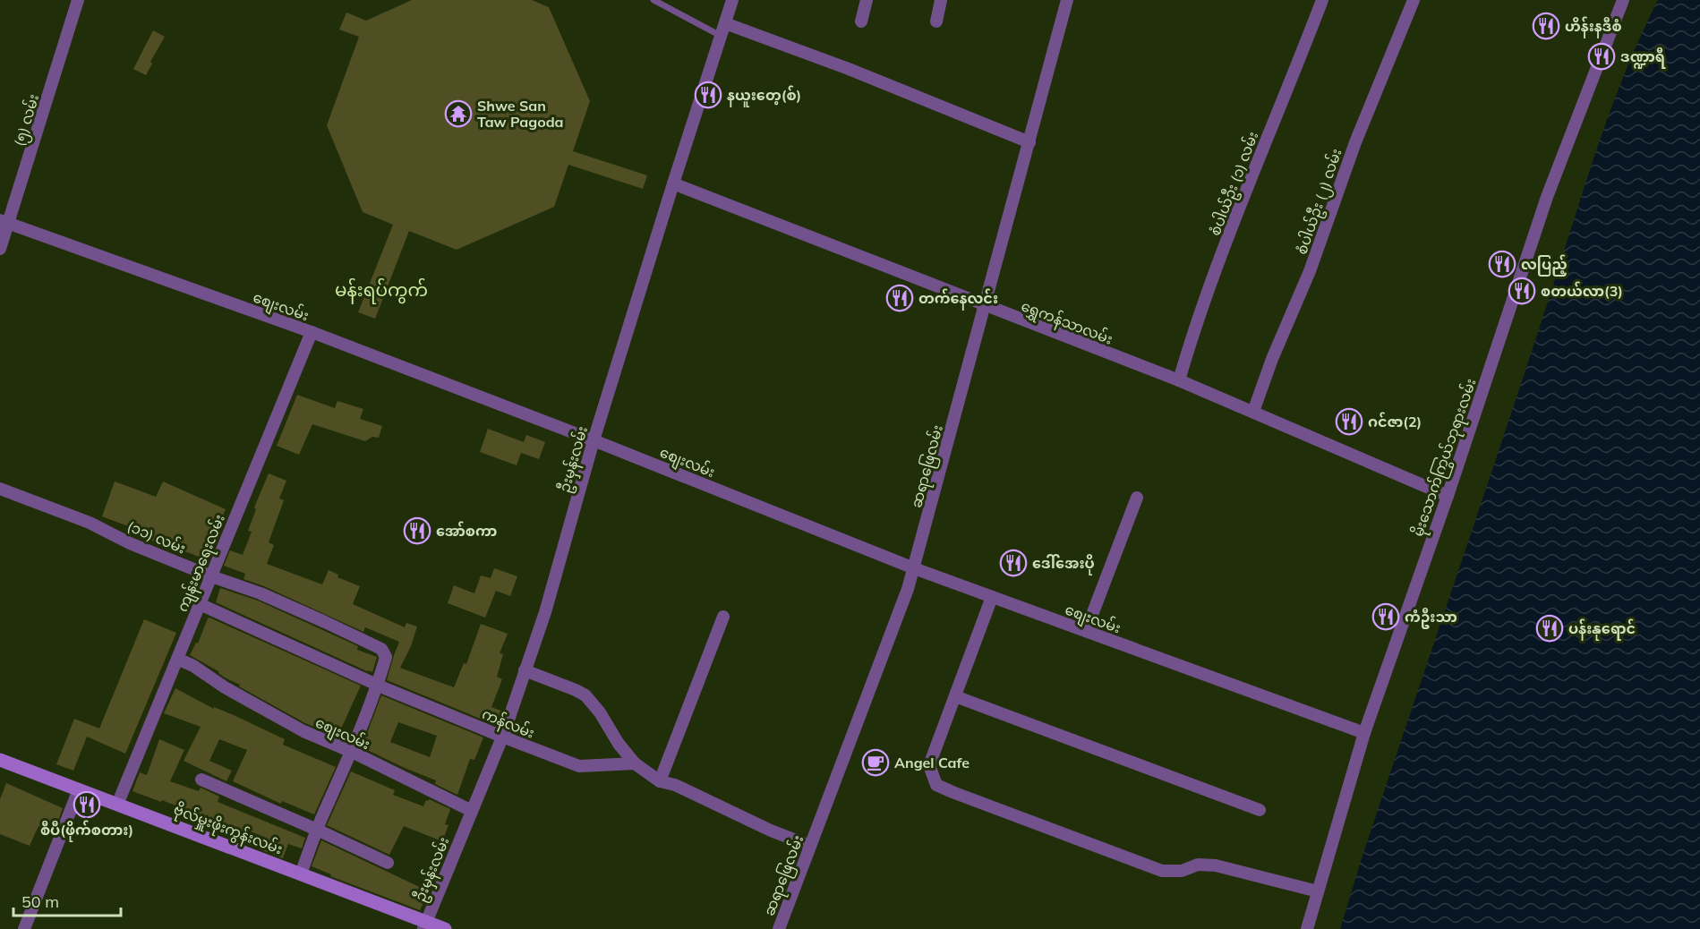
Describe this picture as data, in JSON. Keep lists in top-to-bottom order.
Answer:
{
  "streets": {
    "street": [
      "(၅) လမ်း",
      "စံပါယ်ဦး (၁) လမ်း",
      "စံပါယ်ဦး (၂) လမ်း",
      "စျေးလမ်း",
      "‌ရွှေကန်သာလမ်း",
      "မိုးသောက်ကြွယ်ဘုရားလမ်း",
      "ဦးမှန်းလမ်း",
      "ဆရာဖြေလမ်း",
      "(၁၁) လမ်း",
      "ကျန်းမာရေးလမ်း",
      "ကန်လမ်း",
      "ဗိုလ်မှူးဖိုးကွန်းလမ်း"
    ]
  },
  "crossings": [
    ["(၅) လမ်း", "စျေးလမ်း"],
    ["စံပါယ်ဦး (၁) လမ်း", "‌ရွှေကန်သာလမ်း"],
    ["စံပါယ်ဦး (၂) လမ်း", "‌ရွှေကန်သာလမ်း"],
    ["စျေးလမ်း", "မိုးသောက်ကြွယ်ဘုရားလမ်း"],
    ["စျေးလမ်း", "ဦးမှန်းလမ်း"],
    ["စျေးလမ်း", "ဆရာဖြေလမ်း"],
    ["စျေးလမ်း", "ကျန်းမာရေးလမ်း"],
    ["‌ရွှေကန်သာလမ်း", "မိုးသောက်ကြွယ်ဘုရားလမ်း"],
    ["‌ရွှေကန်သာလမ်း", "ဦးမှန်းလမ်း"],
    ["‌ရွှေကန်သာလမ်း", "ဆရာဖြေလမ်း"],
    ["ဦးမှန်းလမ်း", "ကန်လမ်း"],
    ["ဦးမှန်းလမ်း", "ဗိုလ်မှူးဖိုးကွန်းလမ်း"],
    ["(၁၁) လမ်း", "ကျန်းမာရေးလမ်း"],
    ["(၁၁) လမ်း", "ကန်လမ်း"],
    ["ကျန်းမာရေးလမ်း", "ကန်လမ်း"],
    ["ကျန်းမာရေးလမ်း", "ဗိုလ်မှူးဖိုးကွန်းလမ်း"]
  ],
  "districts": ["မန်းရပ်ကွက်"],
  "places": {
    "restaurant": [
      "ဟိန်းနဒီစံ",
      "ဒဏ္ဍာရီ",
      "နယူးတေ့(စ်)",
      "လပြည့်",
      "စတယ်လာ(3)",
      "တက်နေလင်း",
      "ဂင်ဇာ(2)",
      "အော်စကာ",
      "ဒေါ်အေးပို",
      "ကံဦးသာ",
      "ပန်းနုရောင်",
      "စီပီ(ဖိုက်စတား)"
    ],
    "temple": ["Shwe San Taw Pagoda"],
    "cafe": ["Angel Cafe"]
  },
  "scale_bar": "50 m"
}
